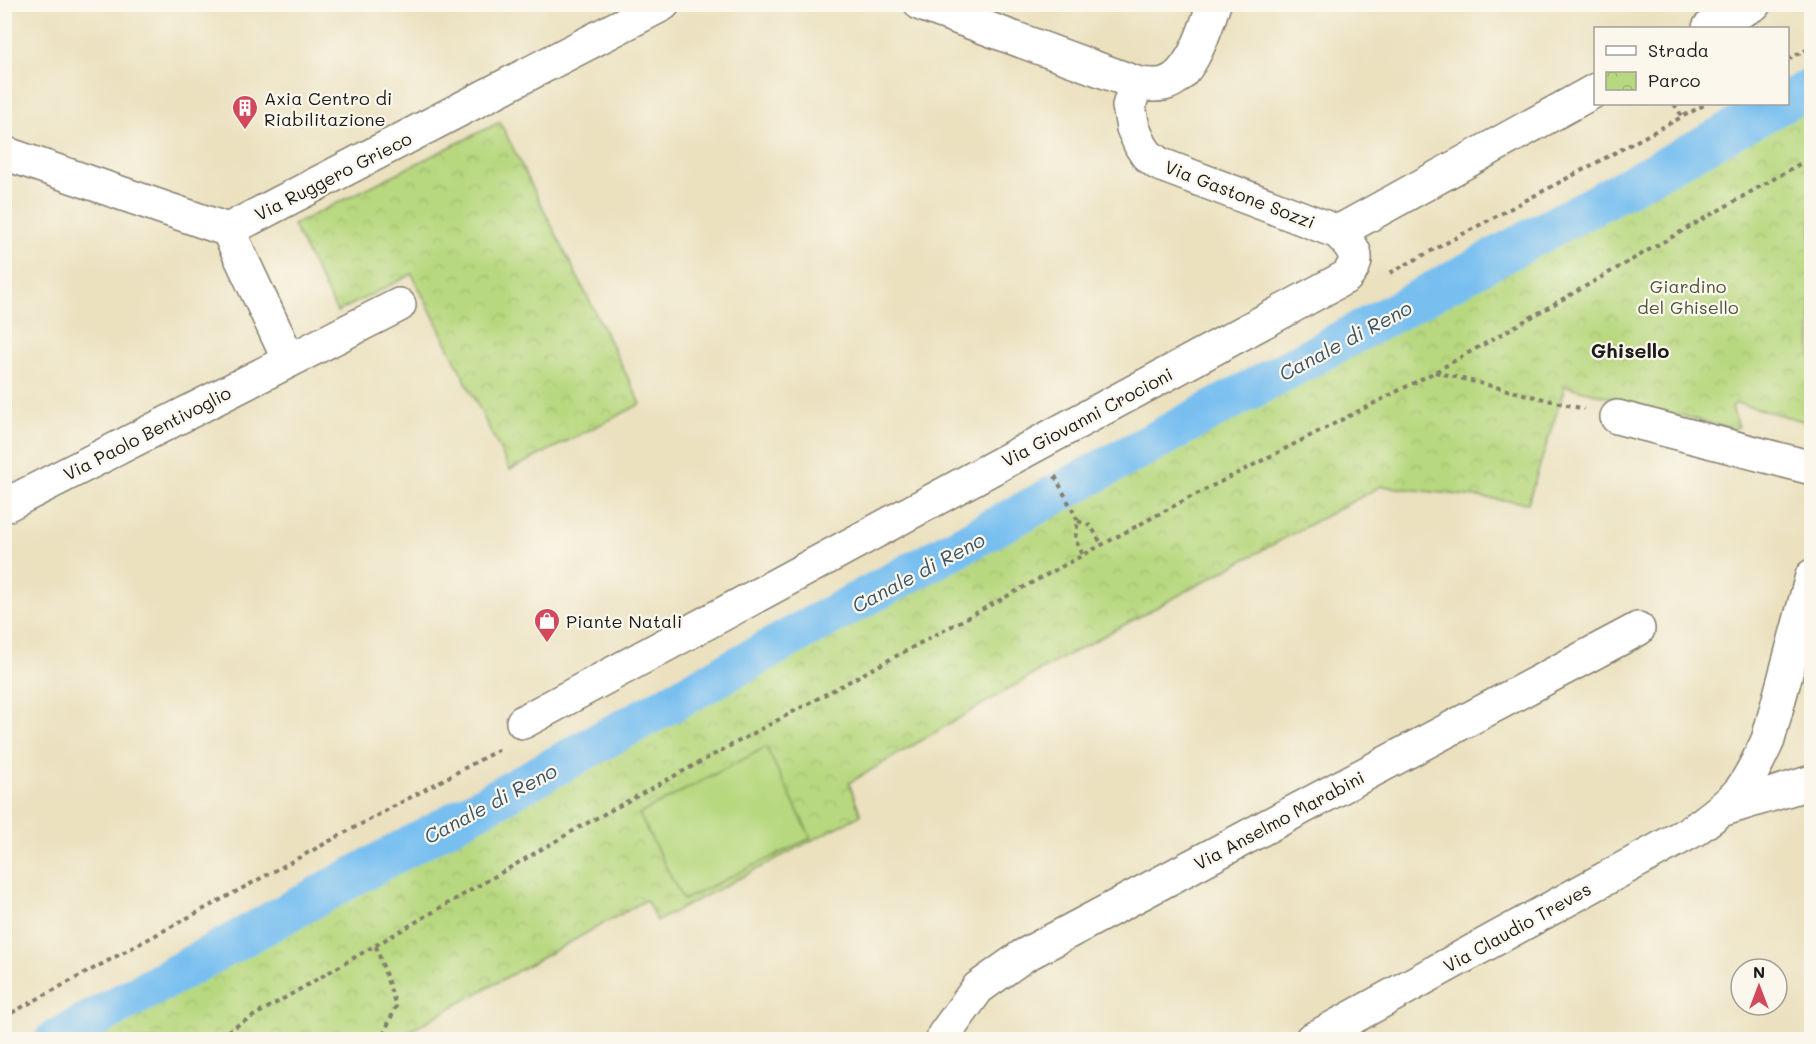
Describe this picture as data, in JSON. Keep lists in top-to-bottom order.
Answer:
{
  "streets": {
    "street": [
      "Via Ruggero Grieco",
      "Via Gastone Sozzi",
      "Via Giovanni Crocioni",
      "Via Paolo Bentivoglio",
      "Via Anselmo Marabini",
      "Via Claudio Treves"
    ]
  },
  "crossings": [
    ["Via Gastone Sozzi", "Via Giovanni Crocioni"]
  ],
  "districts": ["Ghisello"],
  "water": ["Canale di Reno"],
  "parks": ["Giardino del Ghisello"],
  "places": {
    "building": ["Axia Centro di Riabilitazione"],
    "shop": ["Piante Natali"]
  },
  "legend": ["Strada", "Parco"],
  "north": "top"
}
